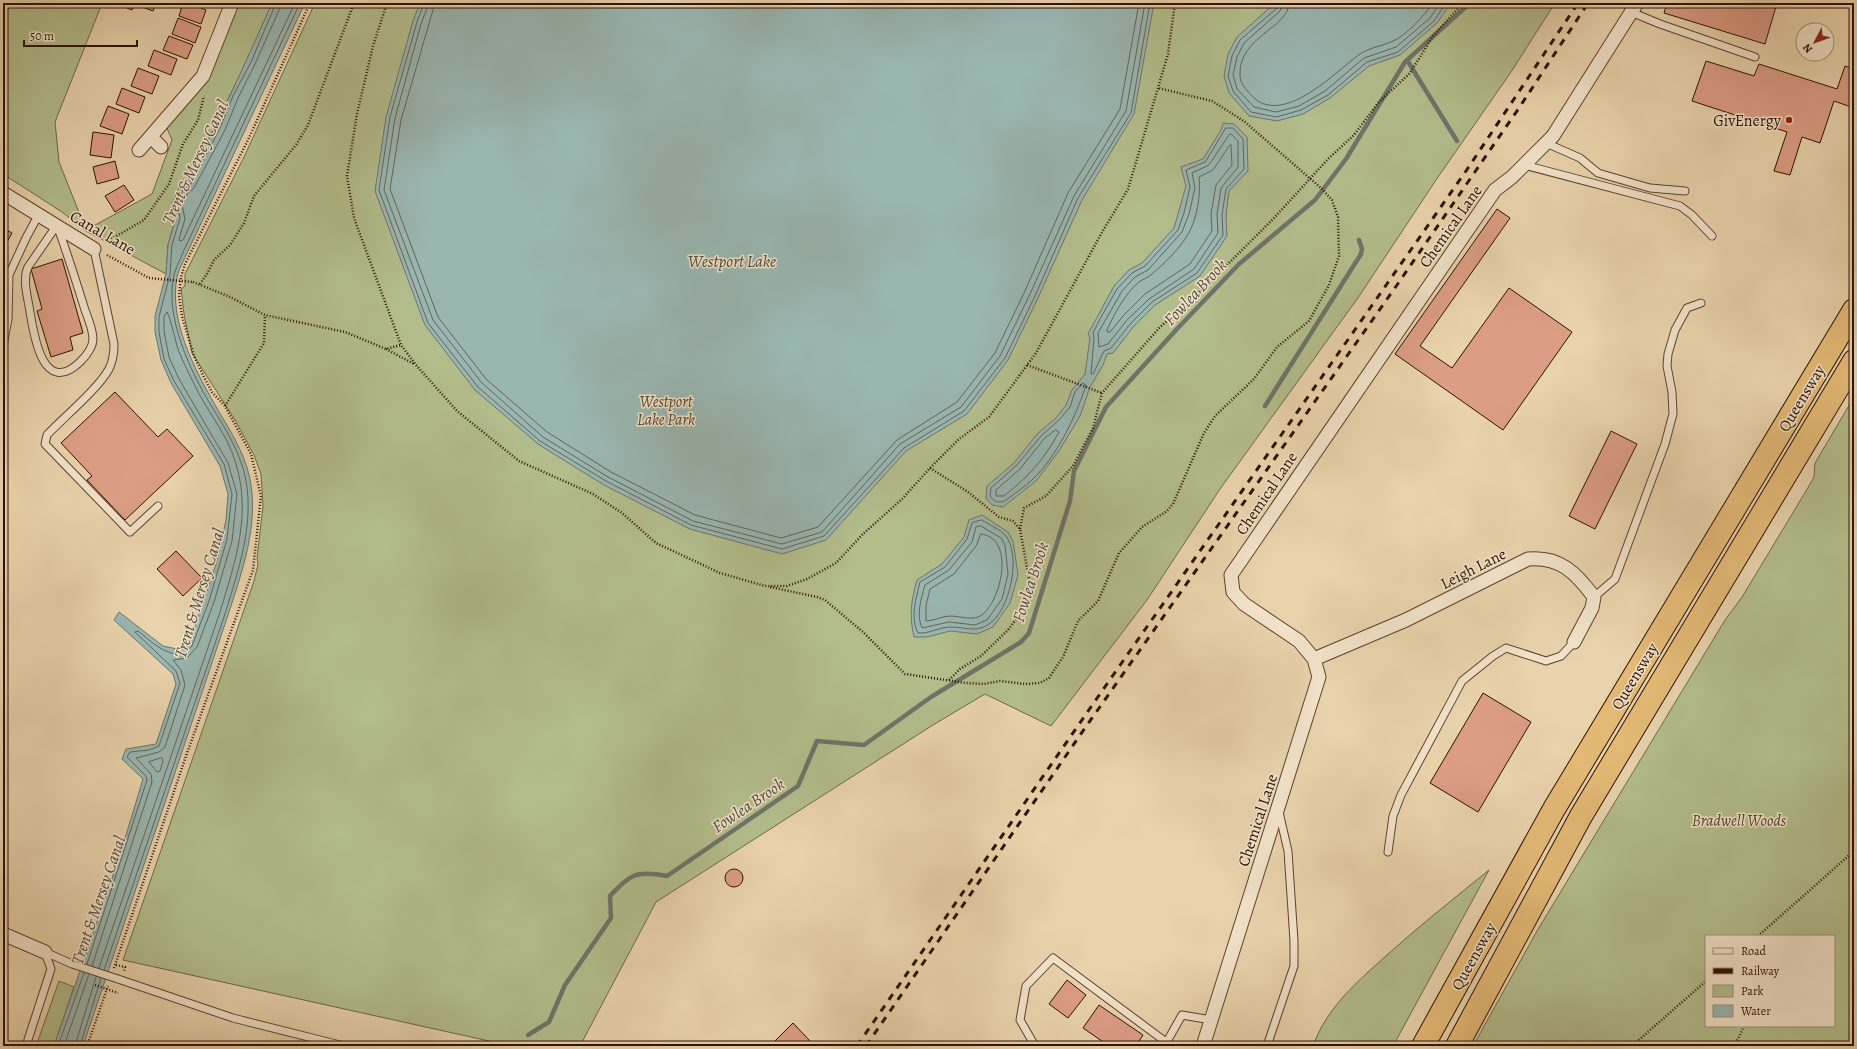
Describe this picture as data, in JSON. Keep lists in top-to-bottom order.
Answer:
{
  "streets": {
    "highway": ["Queensway"],
    "street": ["Chemical Lane", "Canal Lane", "Leigh Lane"]
  },
  "crossings": [
    ["Chemical Lane", "Leigh Lane"]
  ],
  "water": ["Trent & Mersey Canal", "Westport Lake", "Fowlea Brook"],
  "parks": ["Westport Lake Park", "Bradwell Woods"],
  "places": ["GivEnergy"],
  "legend": [
    "Road",
    "Railway",
    "Park",
    "Water"
  ],
  "scale_bar": "50 m",
  "north": "bottom left"
}
